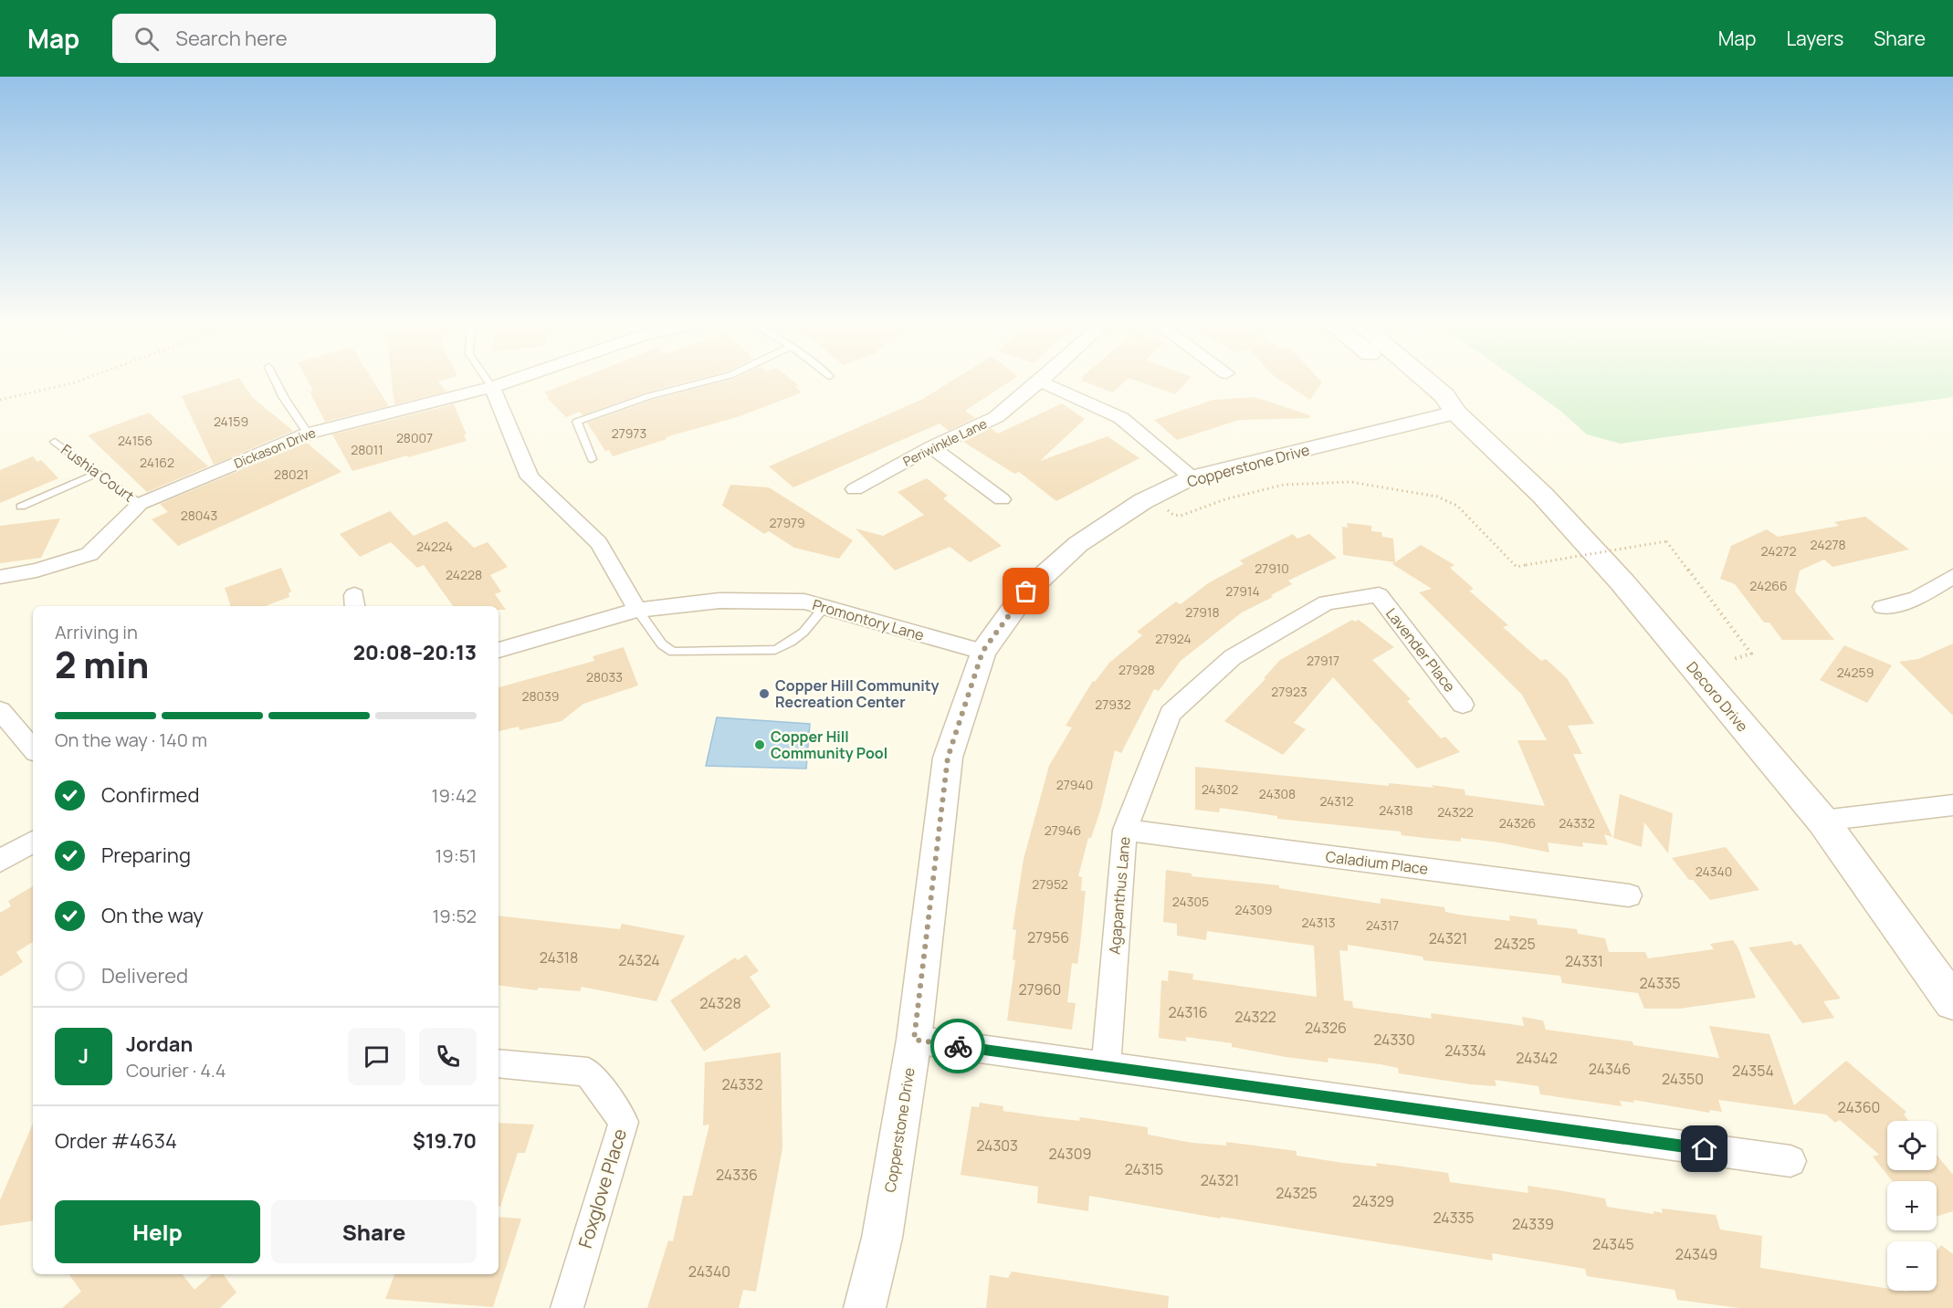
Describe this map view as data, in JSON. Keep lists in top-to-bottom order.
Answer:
{
  "streets": {
    "main road": ["Decoro Drive"],
    "street": [
      "Periwinkle Lane",
      "Dickason Drive",
      "Copperstone Drive",
      "Promontory Lane",
      "Lavender Place",
      "Caladium Place",
      "Agapanthus Lane",
      "Foxglove Place"
    ],
    "lane": ["Fushia Court"]
  },
  "crossings": [
    ["Dickason Drive", "Fushia Court"],
    ["Copperstone Drive", "Promontory Lane"],
    ["Copperstone Drive", "Decoro Drive"],
    ["Lavender Place", "Agapanthus Lane"],
    ["Caladium Place", "Agapanthus Lane"]
  ],
  "places": ["Copper Hill Community Recreation Center", "Copper Hill Community Pool"],
  "house_numbers": [
    "24159",
    "27973",
    "28007",
    "24156",
    "28011",
    "24162",
    "28021",
    "28043",
    "27979",
    "24278",
    "24224",
    "24272",
    "27910",
    "24228",
    "24266",
    "27914",
    "27918",
    "27924",
    "27917",
    "27928",
    "24259",
    "28033",
    "27923",
    "28039",
    "27932",
    "27940",
    "24302",
    "24308",
    "24312",
    "24318",
    "24322",
    "24326",
    "24332",
    "27946",
    "24340",
    "27952",
    "24305",
    "24309",
    "24313",
    "24317",
    "27956",
    "24321",
    "24325",
    "24318",
    "24324",
    "24331",
    "24335",
    "27960",
    "24328",
    "24316",
    "24322",
    "24326",
    "24330",
    "24334",
    "24342",
    "24346",
    "24354",
    "24350",
    "24332",
    "24360",
    "24303",
    "24309",
    "24315",
    "24336",
    "24321",
    "24325",
    "24329",
    "24335",
    "24339",
    "24345",
    "24349",
    "24340"
  ],
  "page": {
    "header": "Map",
    "search": "Search here",
    "nav": ["Map", "Layers", "Share"],
    "heading": ["2 min", "Arriving in", "20:08–20:13"],
    "panel": [
      "Jordan",
      "Courier · 4.4",
      "Order #4634",
      "$19.70"
    ],
    "bar": "On the way · 140 m",
    "list": [
      ["Confirmed", "19:42"],
      ["Preparing", "19:51"],
      ["On the way", "19:52"],
      "Delivered"
    ],
    "round": "J",
    "map_buttons": ["+", "−"],
    "buttons": ["Help", "Share"]
  }
}
